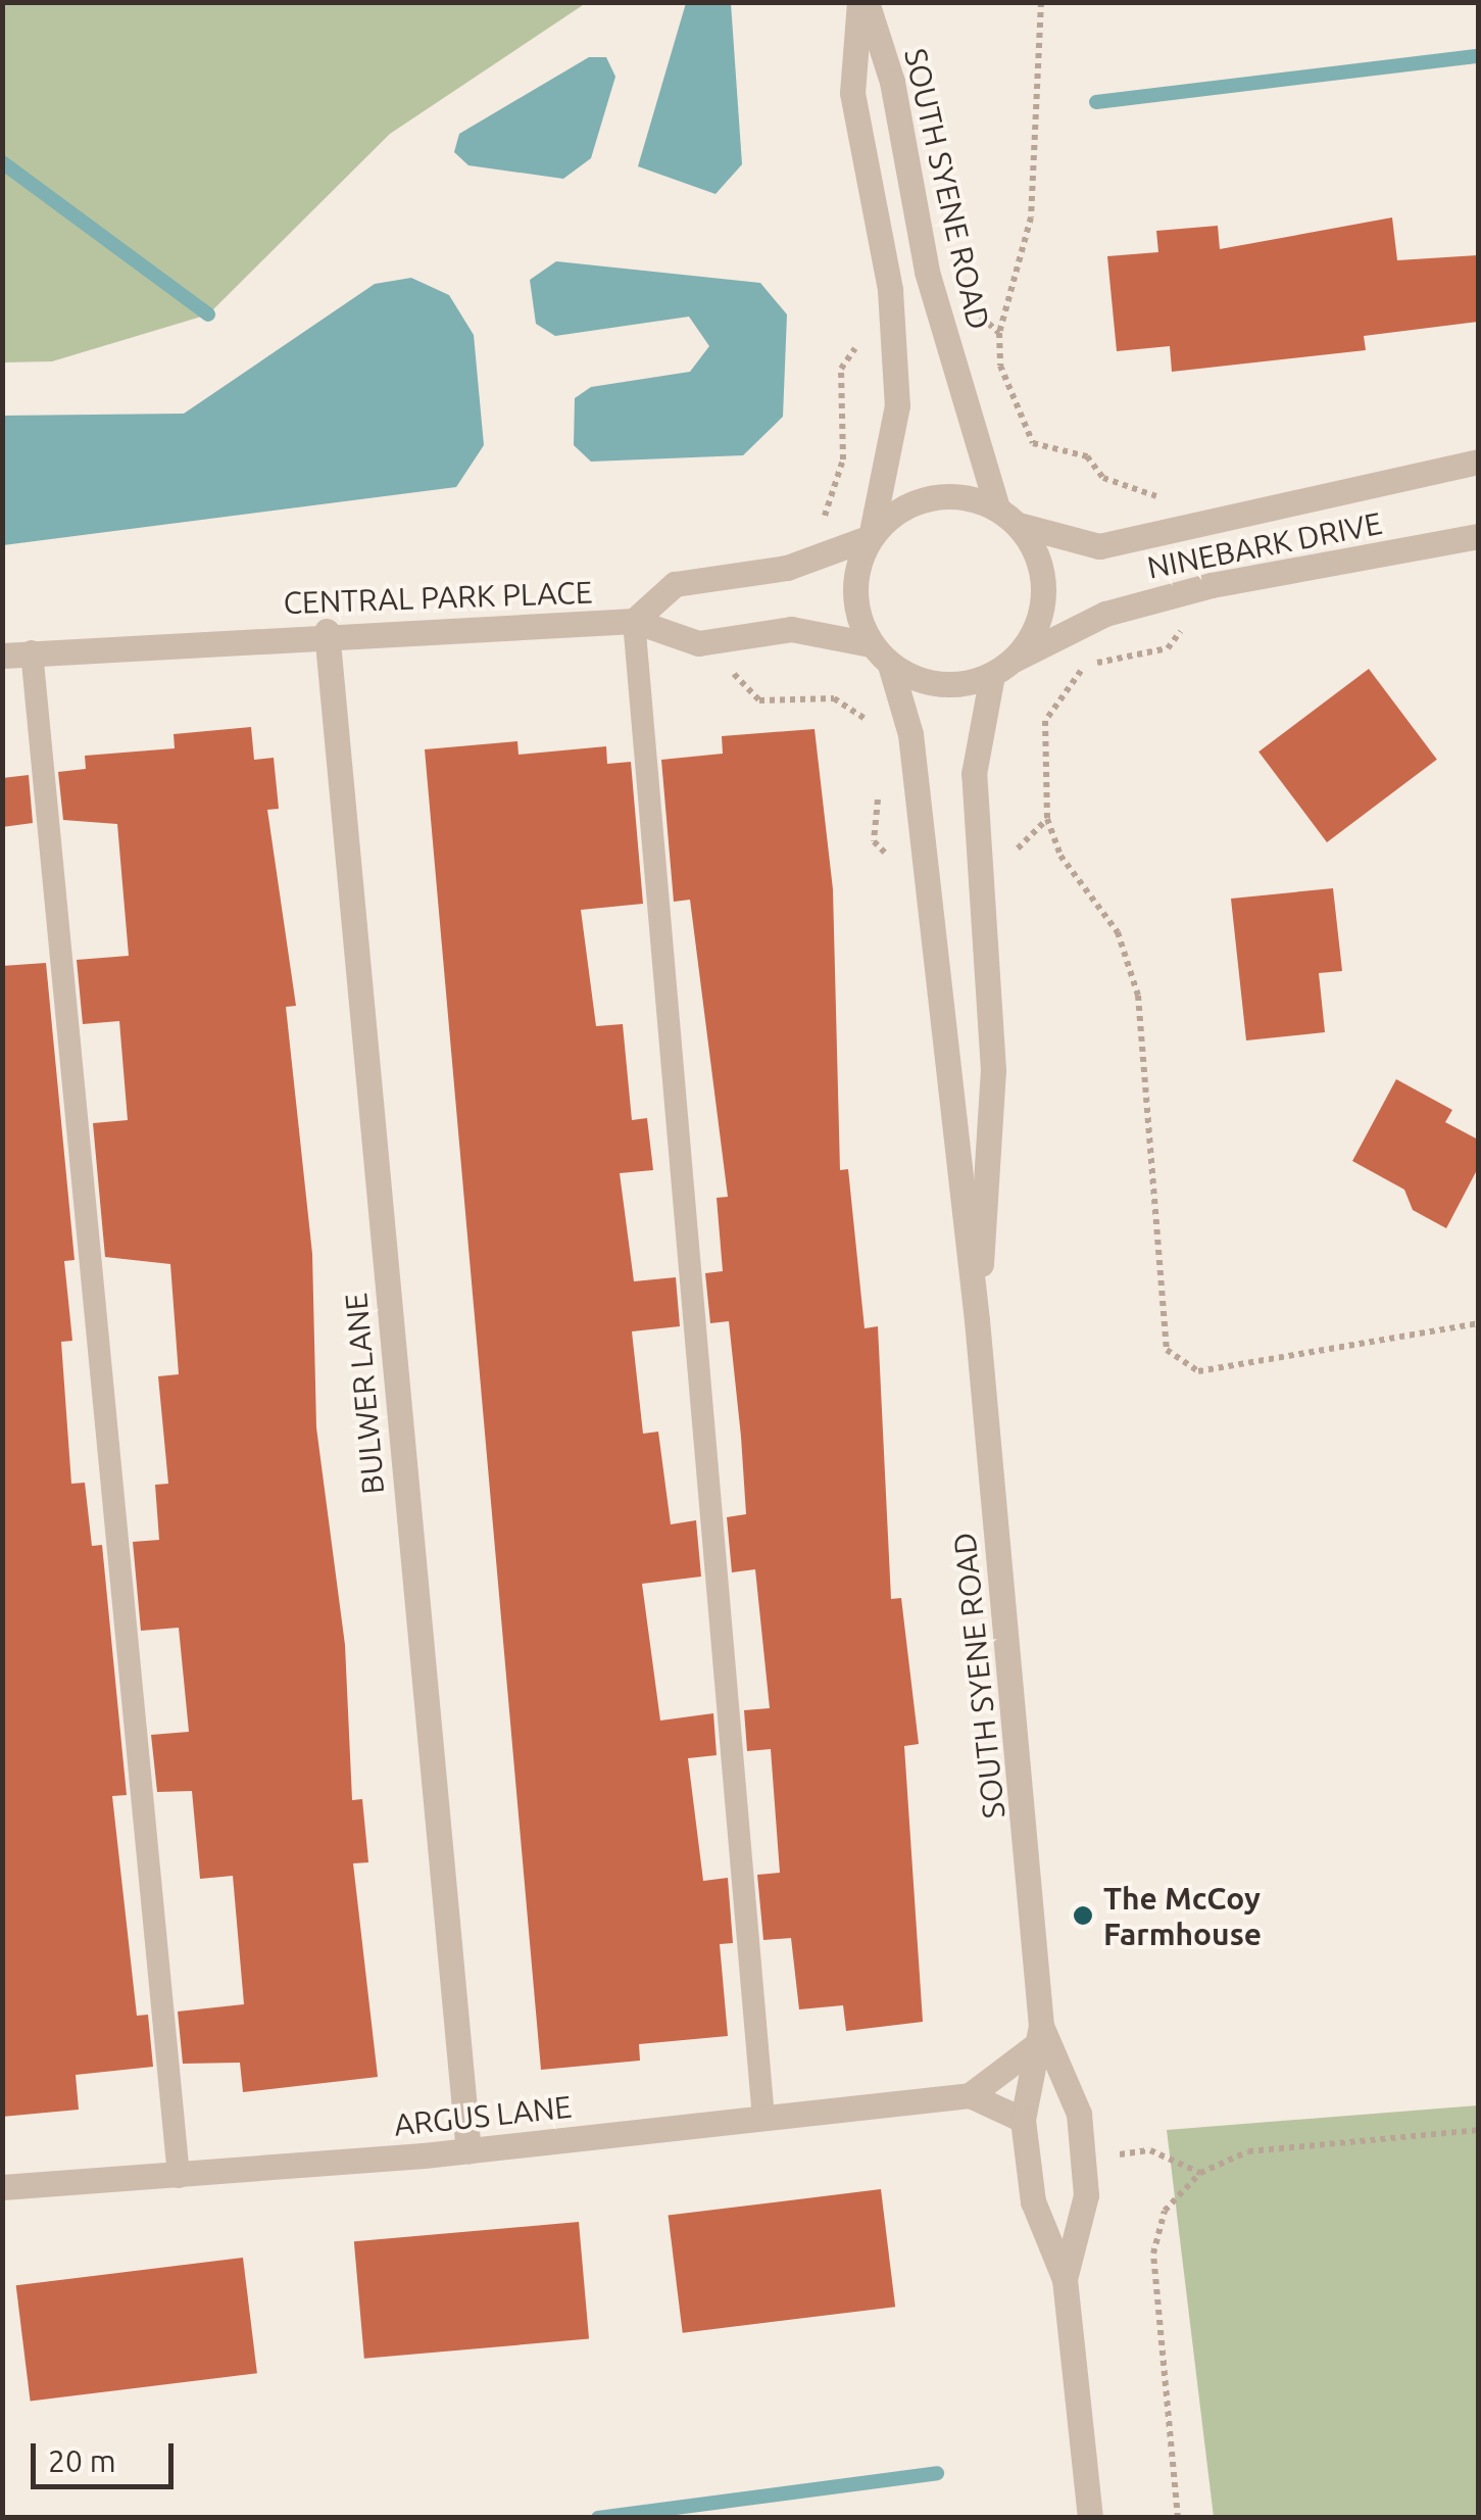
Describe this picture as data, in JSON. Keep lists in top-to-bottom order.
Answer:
{
  "streets": {
    "street": [
      "SOUTH SYENE ROAD",
      "NINEBARK DRIVE",
      "CENTRAL PARK PLACE",
      "BULWER LANE",
      "ARGUS LANE"
    ]
  },
  "crossings": [
    ["SOUTH SYENE ROAD", "NINEBARK DRIVE"],
    ["SOUTH SYENE ROAD", "CENTRAL PARK PLACE"],
    ["NINEBARK DRIVE", "CENTRAL PARK PLACE"],
    ["CENTRAL PARK PLACE", "BULWER LANE"],
    ["BULWER LANE", "ARGUS LANE"]
  ],
  "places": ["The McCoy Farmhouse"],
  "scale_bar": "20 m"
}
